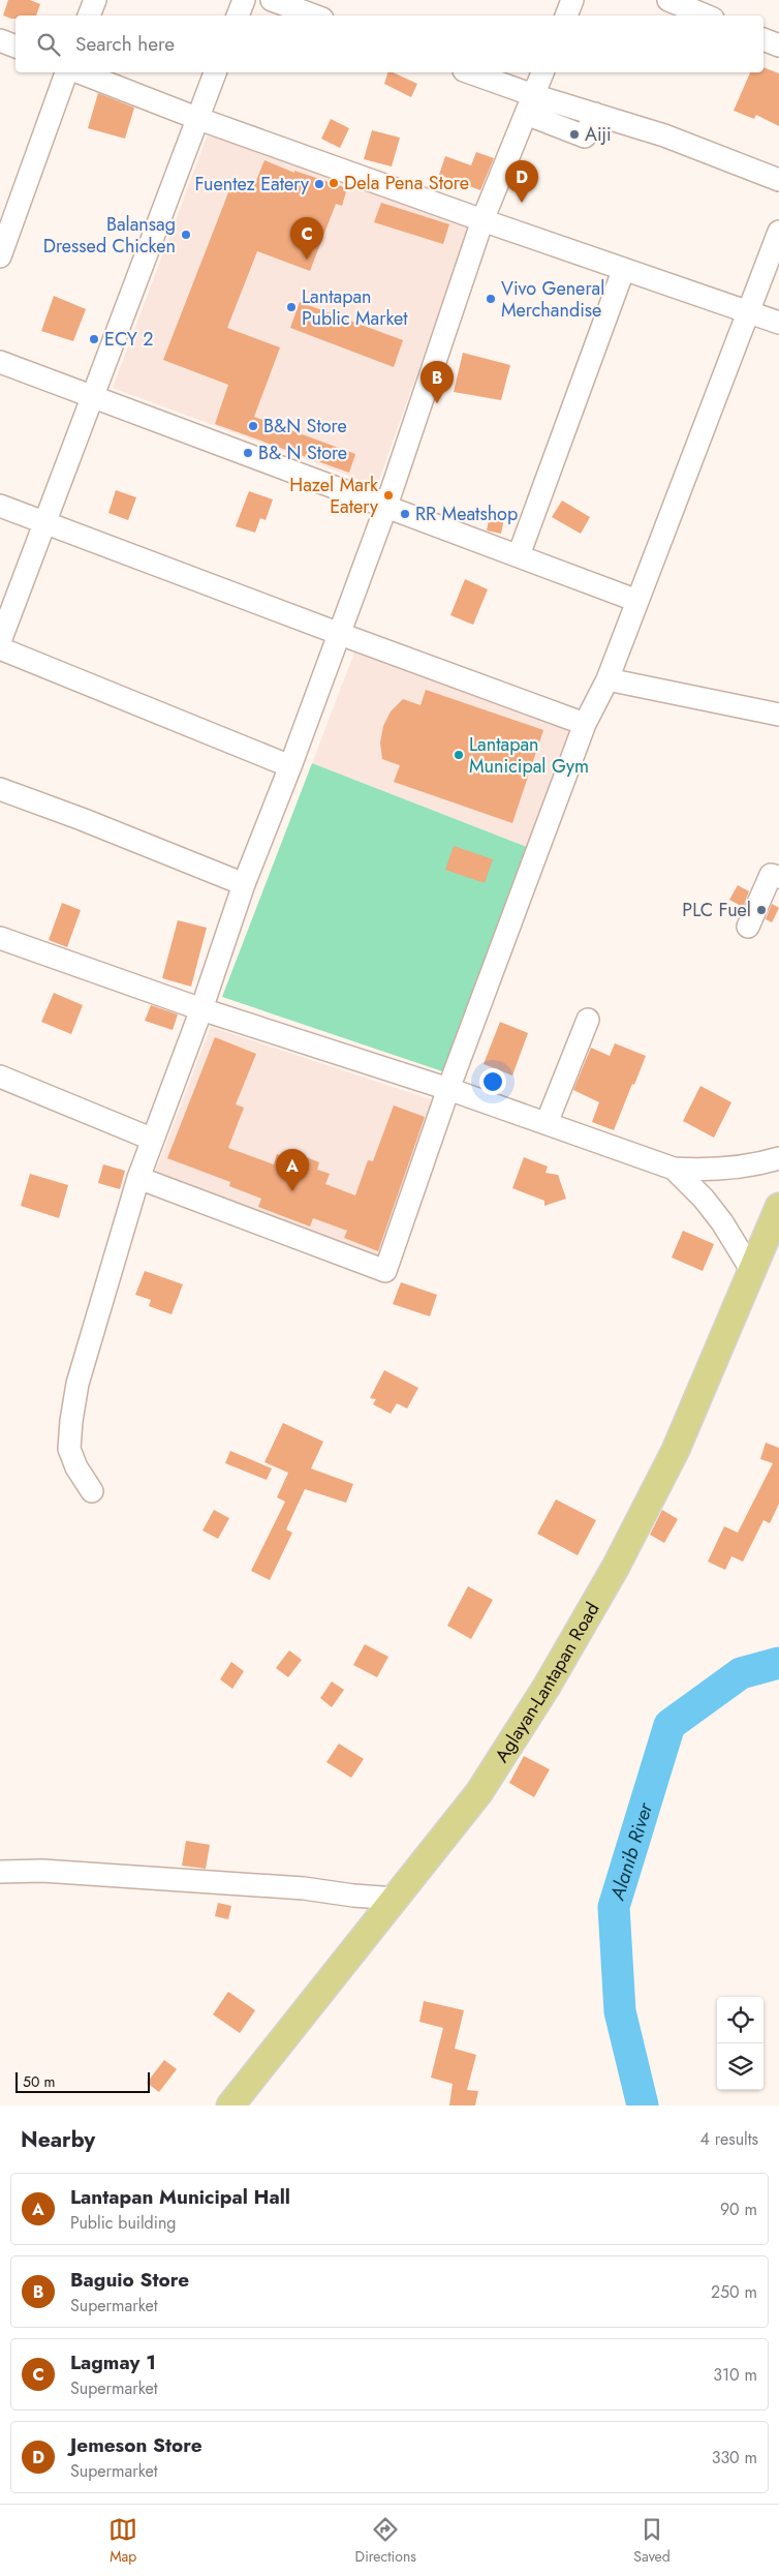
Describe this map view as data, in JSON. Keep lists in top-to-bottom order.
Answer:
{
  "streets": {
    "main road": ["Aglayan-Lantapan Road"]
  },
  "water": ["Alanib River"],
  "places": [
    "Aiji",
    "Dela Pena Store",
    "Fuentez Eatery",
    "Balansag Dressed Chicken",
    "Vivo General Merchandise",
    "Lantapan Public Market",
    "ECY 2",
    "B&N Store",
    "B& N Store",
    "Hazel Mark Eatery",
    "RR Meatshop",
    "Lantapan Municipal Gym",
    "PLC Fuel"
  ],
  "scale_bar": "50 m",
  "page": {
    "search": "Search here",
    "pins": [
      "D",
      "C",
      "B",
      "A"
    ],
    "scale": "50 m",
    "heading": ["Nearby", "4 results"],
    "list": [
      {
        "mark": "A",
        "name": "Lantapan Municipal Hall",
        "note": "Public building",
        "value": "90 m"
      },
      {
        "mark": "B",
        "name": "Baguio Store",
        "note": "Supermarket",
        "value": "250 m"
      },
      {
        "mark": "C",
        "name": "Lagmay 1",
        "note": "Supermarket",
        "value": "310 m"
      },
      {
        "mark": "D",
        "name": "Jemeson Store",
        "note": "Supermarket",
        "value": "330 m"
      }
    ],
    "nav": ["Map", "Directions", "Saved"]
  }
}
